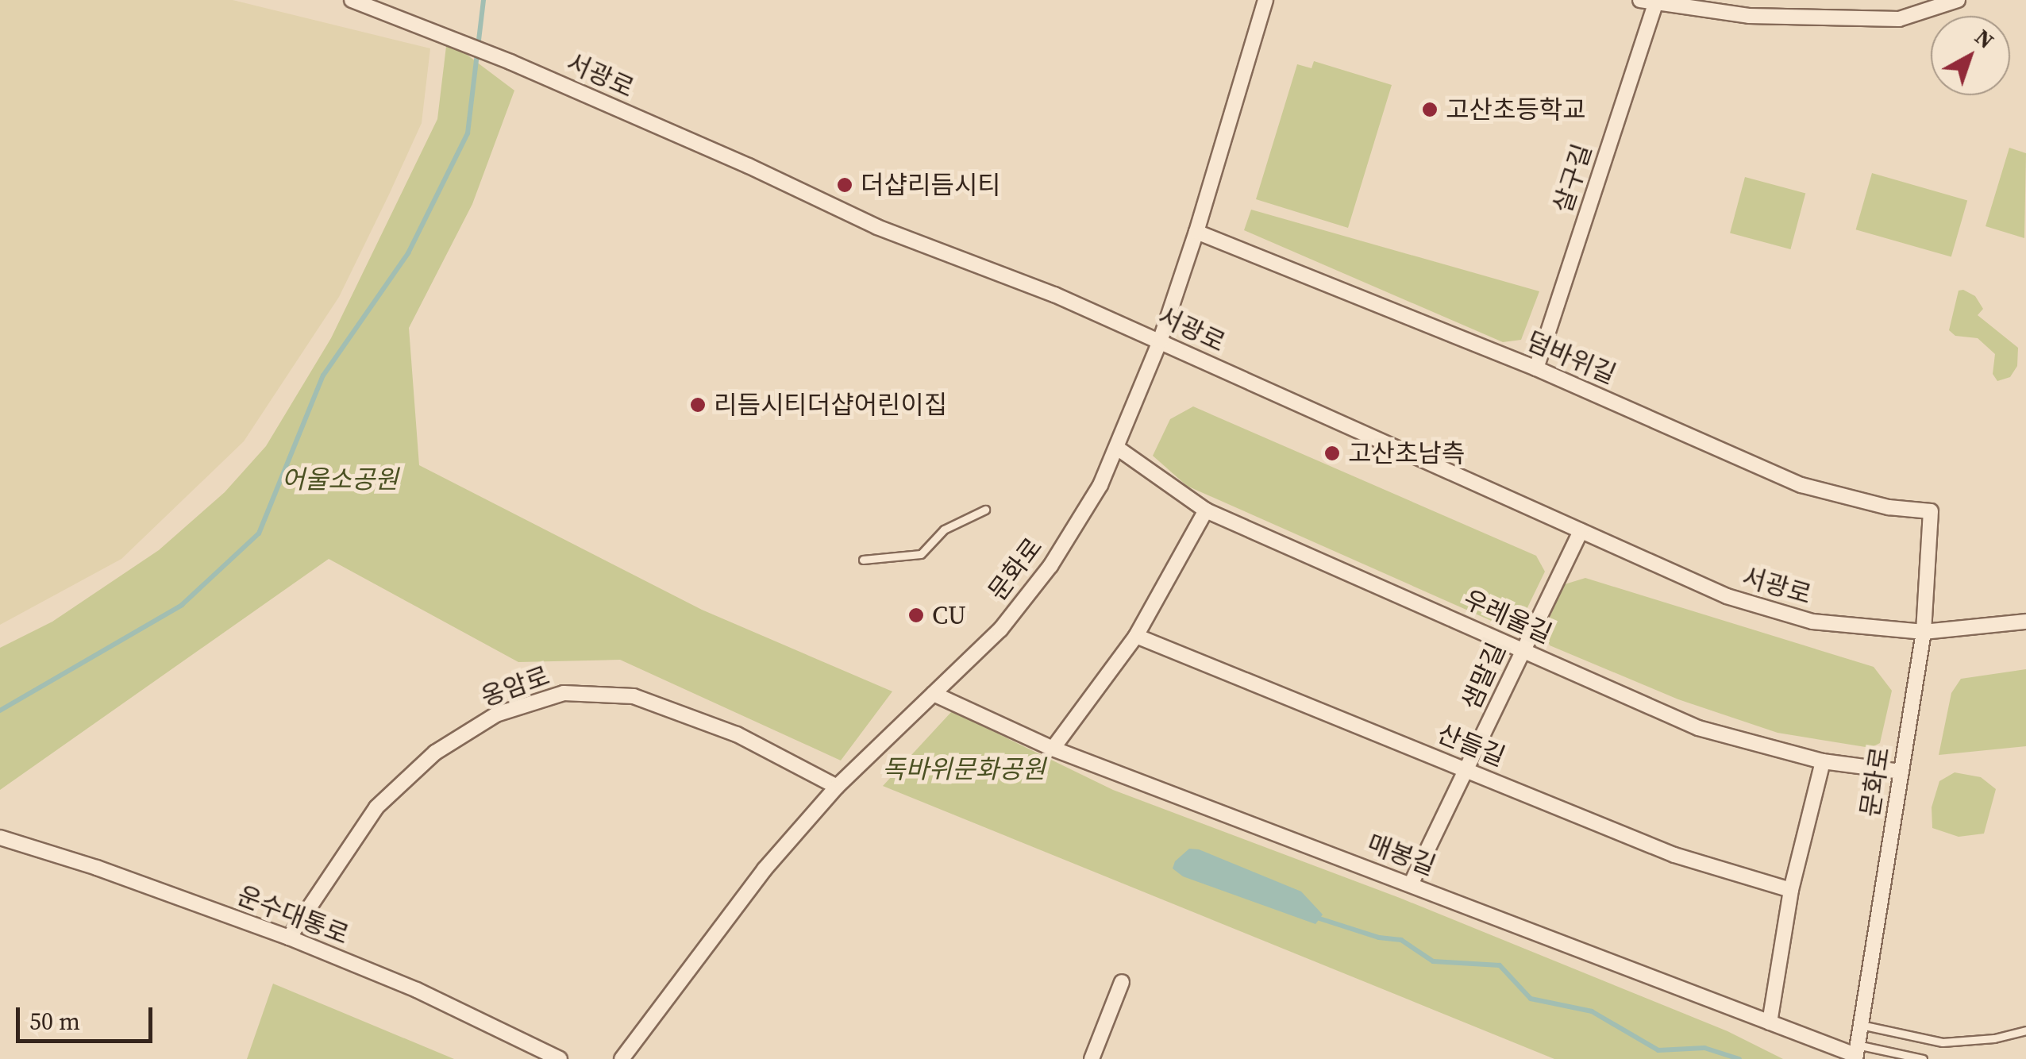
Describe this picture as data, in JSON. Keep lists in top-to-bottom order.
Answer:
{
  "streets": {
    "street": [
      "서광로",
      "살구길",
      "덤바위길",
      "문화로",
      "우레울길",
      "샘말길",
      "옹암로",
      "산들길",
      "매봉길",
      "운수대통로"
    ]
  },
  "crossings": [
    ["서광로", "문화로"],
    ["서광로", "샘말길"],
    ["살구길", "덤바위길"],
    ["덤바위길", "문화로"],
    ["문화로", "우레울길"],
    ["문화로", "옹암로"],
    ["문화로", "매봉길"],
    ["우레울길", "샘말길"],
    ["샘말길", "산들길"],
    ["샘말길", "매봉길"],
    ["옹암로", "운수대통로"]
  ],
  "parks": ["어울소공원", "독바위문화공원"],
  "places": [
    "고산초등학교",
    "더샵리듬시티",
    "리듬시티더샵어린이집",
    "고산초남측",
    "CU"
  ],
  "scale_bar": "50 m",
  "north": "top right"
}
